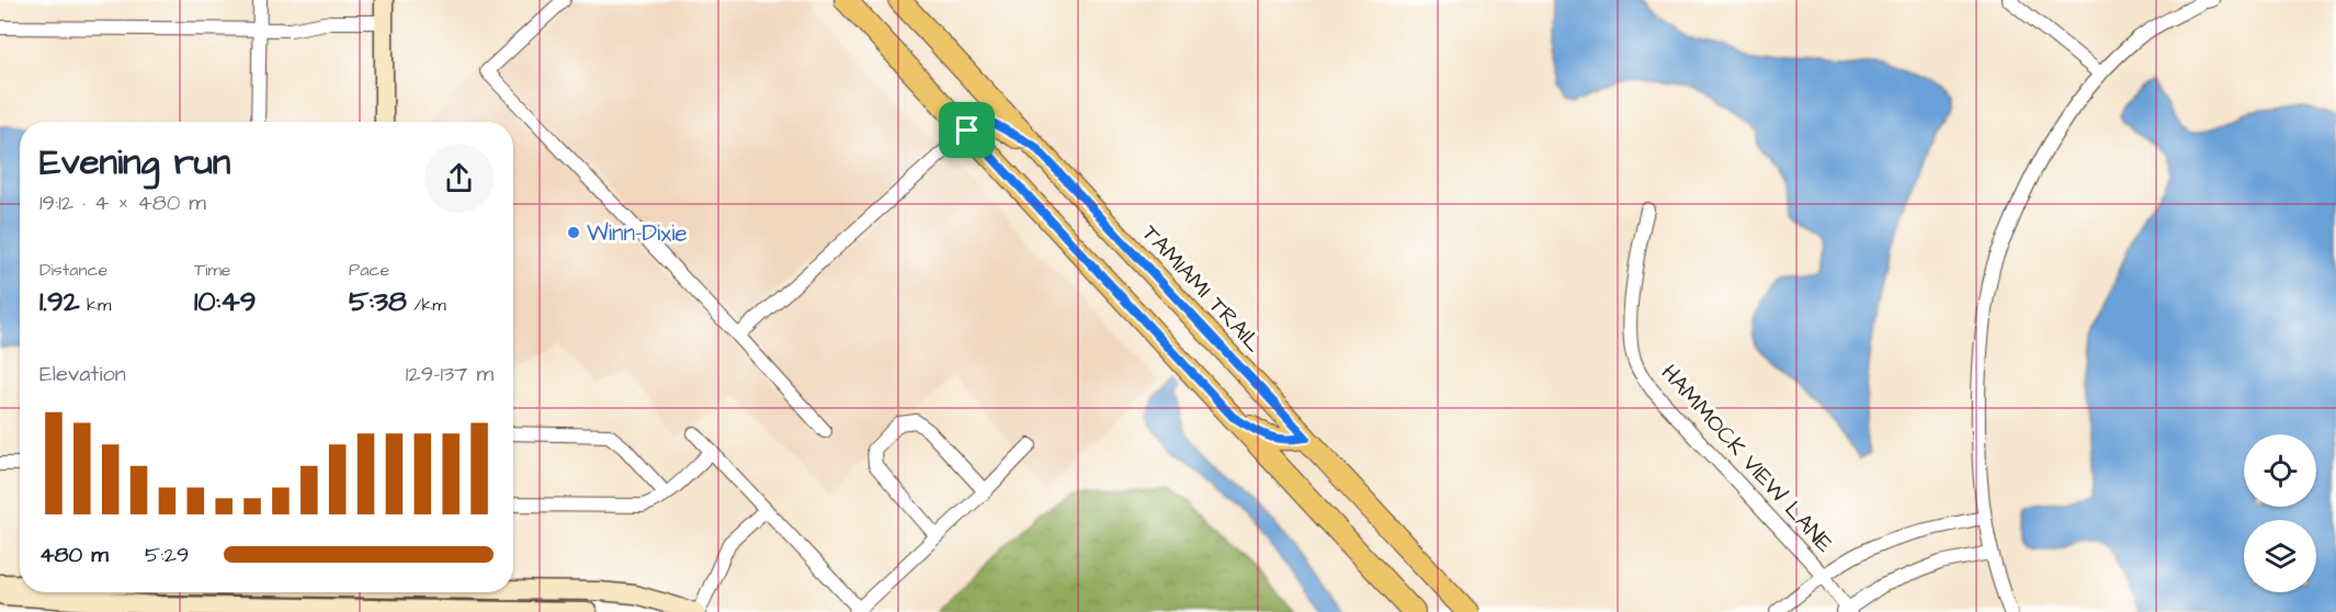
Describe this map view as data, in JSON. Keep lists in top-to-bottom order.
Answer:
{
  "streets": {
    "main road": ["TAMIAMI TRAIL"],
    "street": ["HAMMOCK VIEW LANE"]
  },
  "places": ["Winn-Dixie"],
  "page": {
    "heading": ["Evening run", "19:12 · 4 × 480 m"],
    "stats": [
      ["Distance", "1.92 km"],
      ["Time", "10:49"],
      ["Pace", "5:38 /km"]
    ],
    "chart": ["Elevation", "129–137 m"],
    "list": [
      {
        "name": "480 m",
        "note": "5:29"
      }
    ]
  }
}
